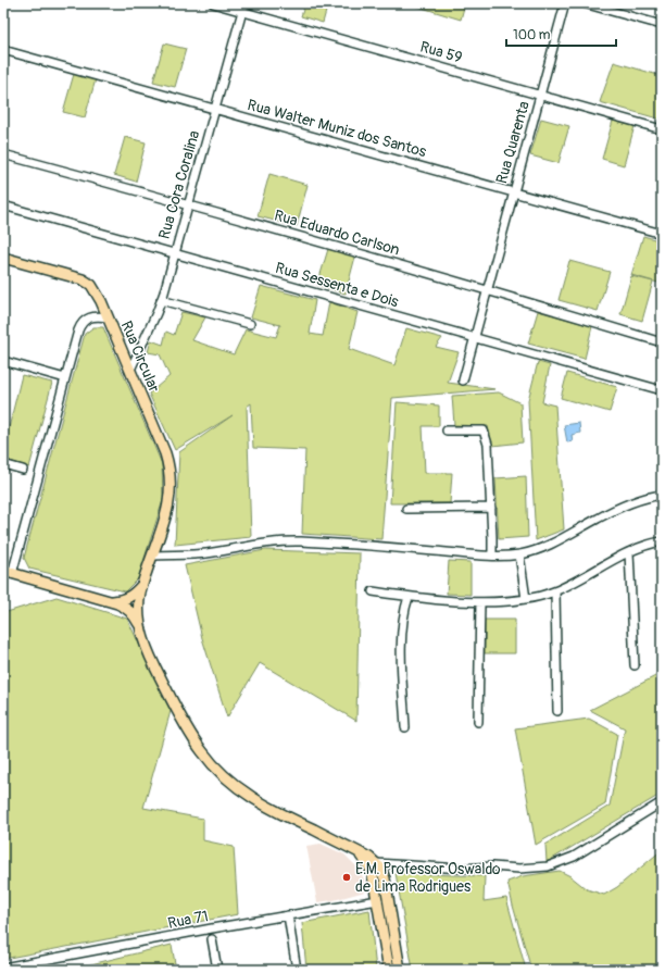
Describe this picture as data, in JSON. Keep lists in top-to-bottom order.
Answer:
{
  "streets": {
    "main road": ["Rua Circular"],
    "street": [
      "Rua 59",
      "Rua Walter Muniz dos Santos",
      "Rua Quarenta",
      "Rua Cora Coralina",
      "Rua Eduardo Carlson",
      "Rua Sessenta e Dois",
      "Rua 71"
    ]
  },
  "crossings": [
    ["Rua 59", "Rua Quarenta"],
    ["Rua 59", "Rua Cora Coralina"],
    ["Rua Walter Muniz dos Santos", "Rua Quarenta"],
    ["Rua Walter Muniz dos Santos", "Rua Cora Coralina"],
    ["Rua Quarenta", "Rua Eduardo Carlson"],
    ["Rua Quarenta", "Rua Sessenta e Dois"],
    ["Rua Cora Coralina", "Rua Eduardo Carlson"],
    ["Rua Cora Coralina", "Rua Sessenta e Dois"],
    ["Rua Cora Coralina", "Rua Circular"]
  ],
  "places": ["E.M. Professor Oswaldo de Lima Rodrigues"],
  "scale_bar": "100 m"
}
